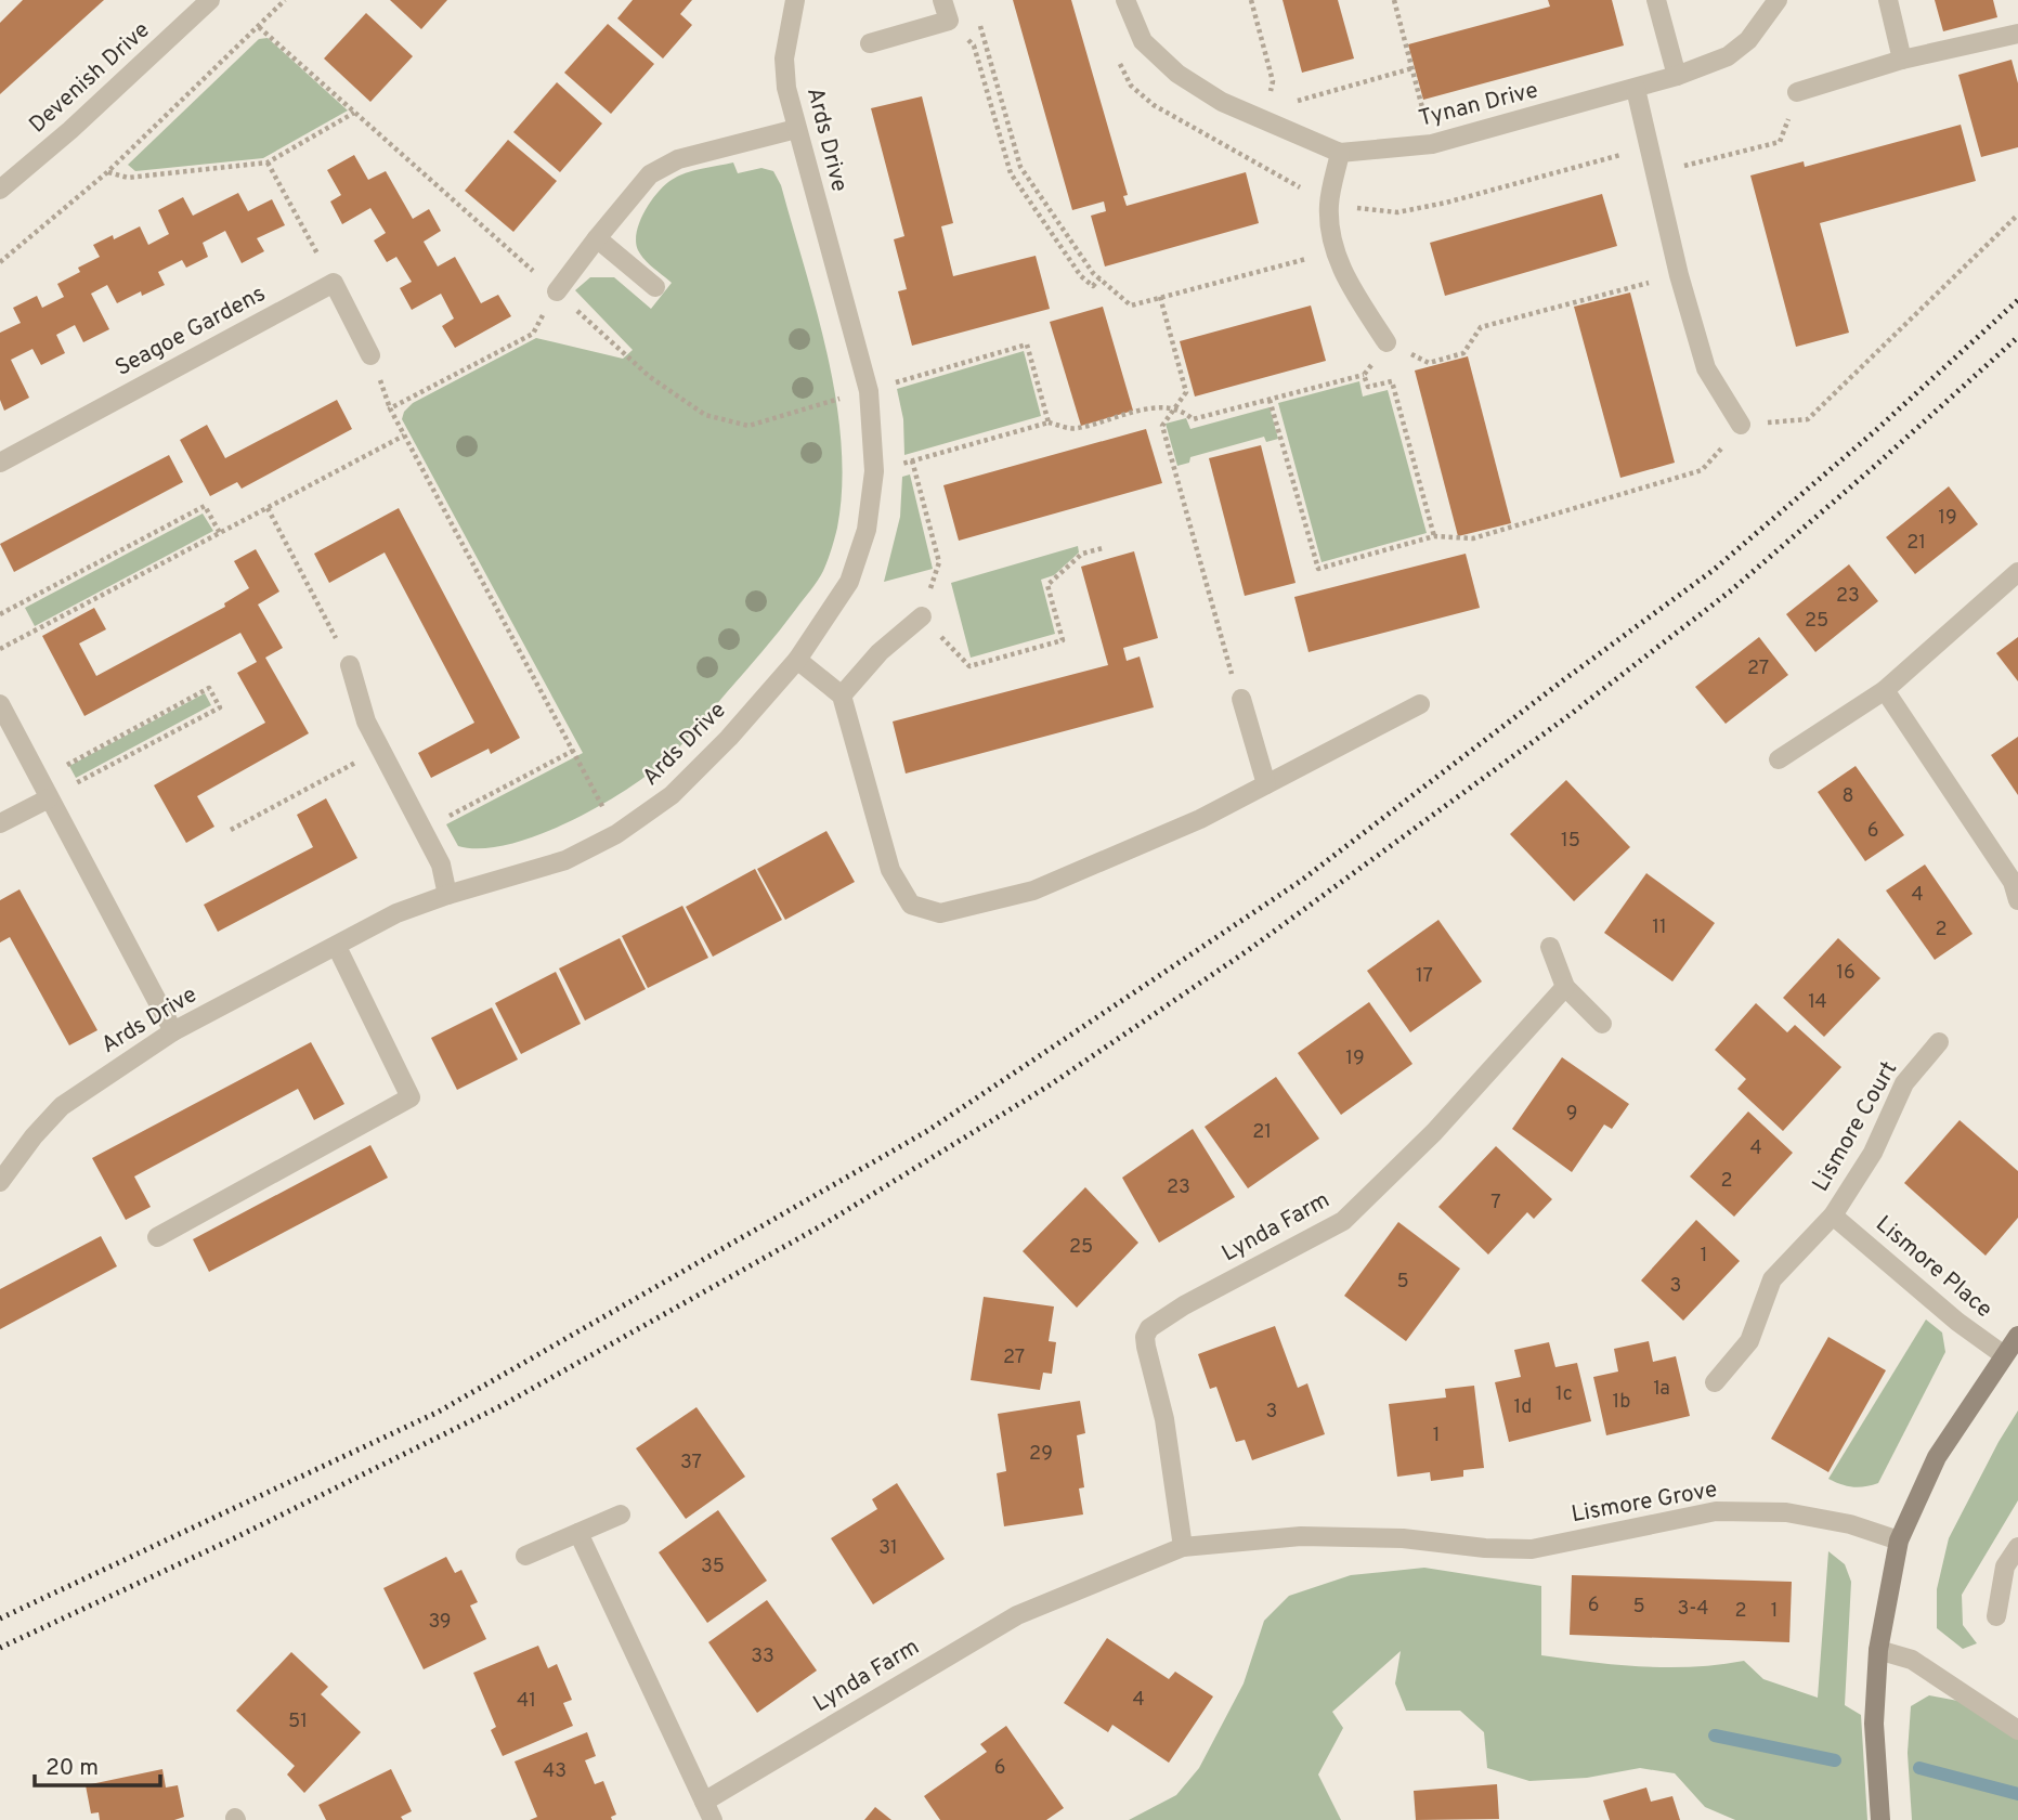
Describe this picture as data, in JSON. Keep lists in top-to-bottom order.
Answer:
{
  "streets": {
    "street": [
      "Devenish Drive",
      "Tynan Drive",
      "Ards Drive",
      "Seagoe Gardens",
      "Lismore Court",
      "Lynda Farm",
      "Lismore Place",
      "Lismore Grove"
    ]
  },
  "crossings": [
    ["Lismore Court", "Lismore Place"],
    ["Lynda Farm", "Lismore Grove"]
  ],
  "house_numbers": [
    "19",
    "21",
    "23",
    "25",
    "27",
    "8",
    "6",
    "15",
    "4",
    "11",
    "2",
    "16",
    "17",
    "14",
    "19",
    "9",
    "21",
    "4",
    "2",
    "23",
    "7",
    "25",
    "1",
    "5",
    "3",
    "27",
    "1a",
    "1c",
    "1b",
    "1d",
    "3",
    "1",
    "29",
    "37",
    "31",
    "35",
    "6",
    "5",
    "3-4",
    "2",
    "1",
    "39",
    "33",
    "4",
    "41",
    "51",
    "6",
    "43"
  ],
  "scale_bar": "20 m"
}
